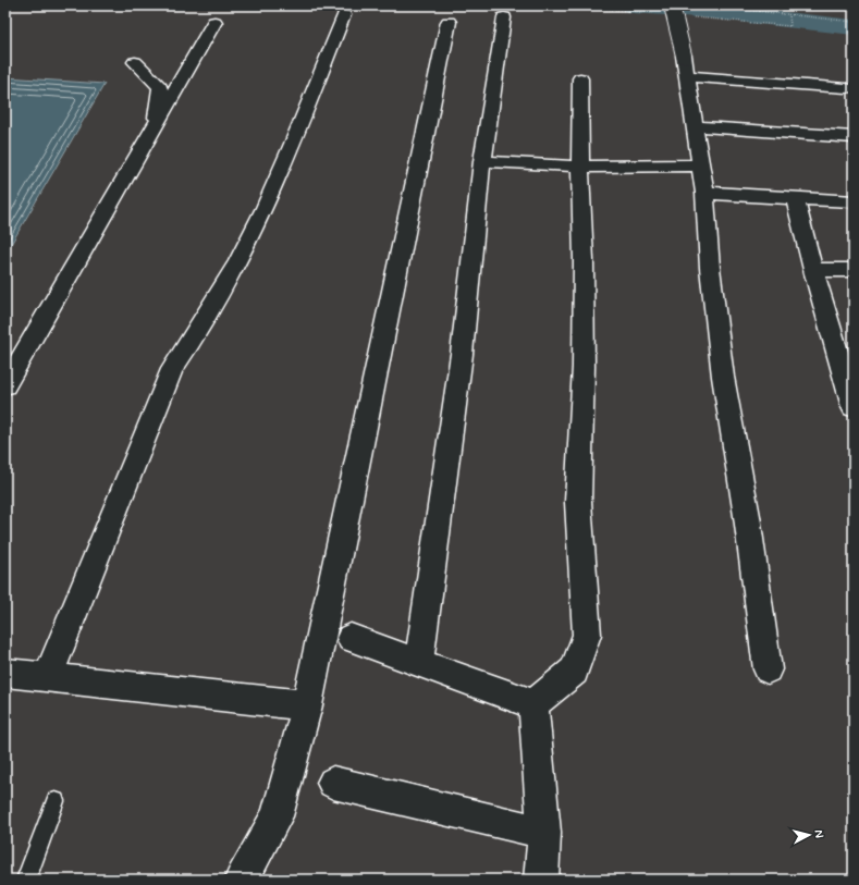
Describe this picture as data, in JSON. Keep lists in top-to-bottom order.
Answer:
{
  "north": "right"
}
